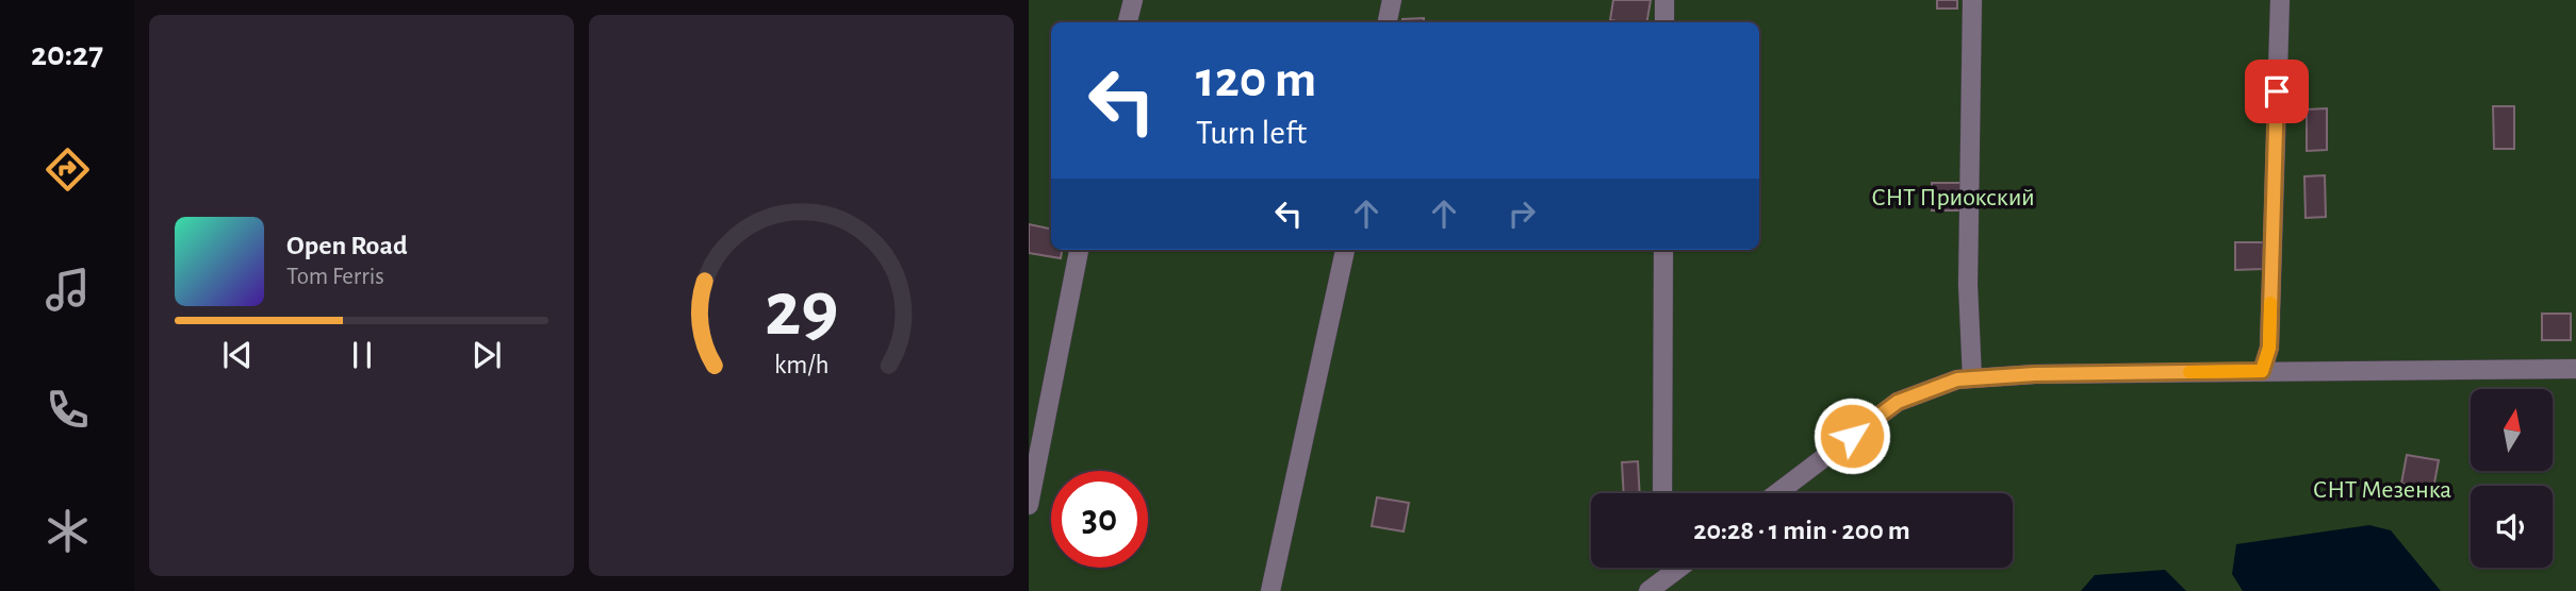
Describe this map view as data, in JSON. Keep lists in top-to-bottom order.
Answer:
{
  "parks": ["СНТ Приокский", "СНТ Мезенка"],
  "north": "top",
  "page": {
    "tabs": "20:27",
    "turn": ["120 m", "Turn left"],
    "song": ["Open Road", "Tom Ferris"],
    "limit": "30",
    "trip": "20:28 · 1 min · 200 m",
    "gauge": ["29", "km/h"]
  }
}
